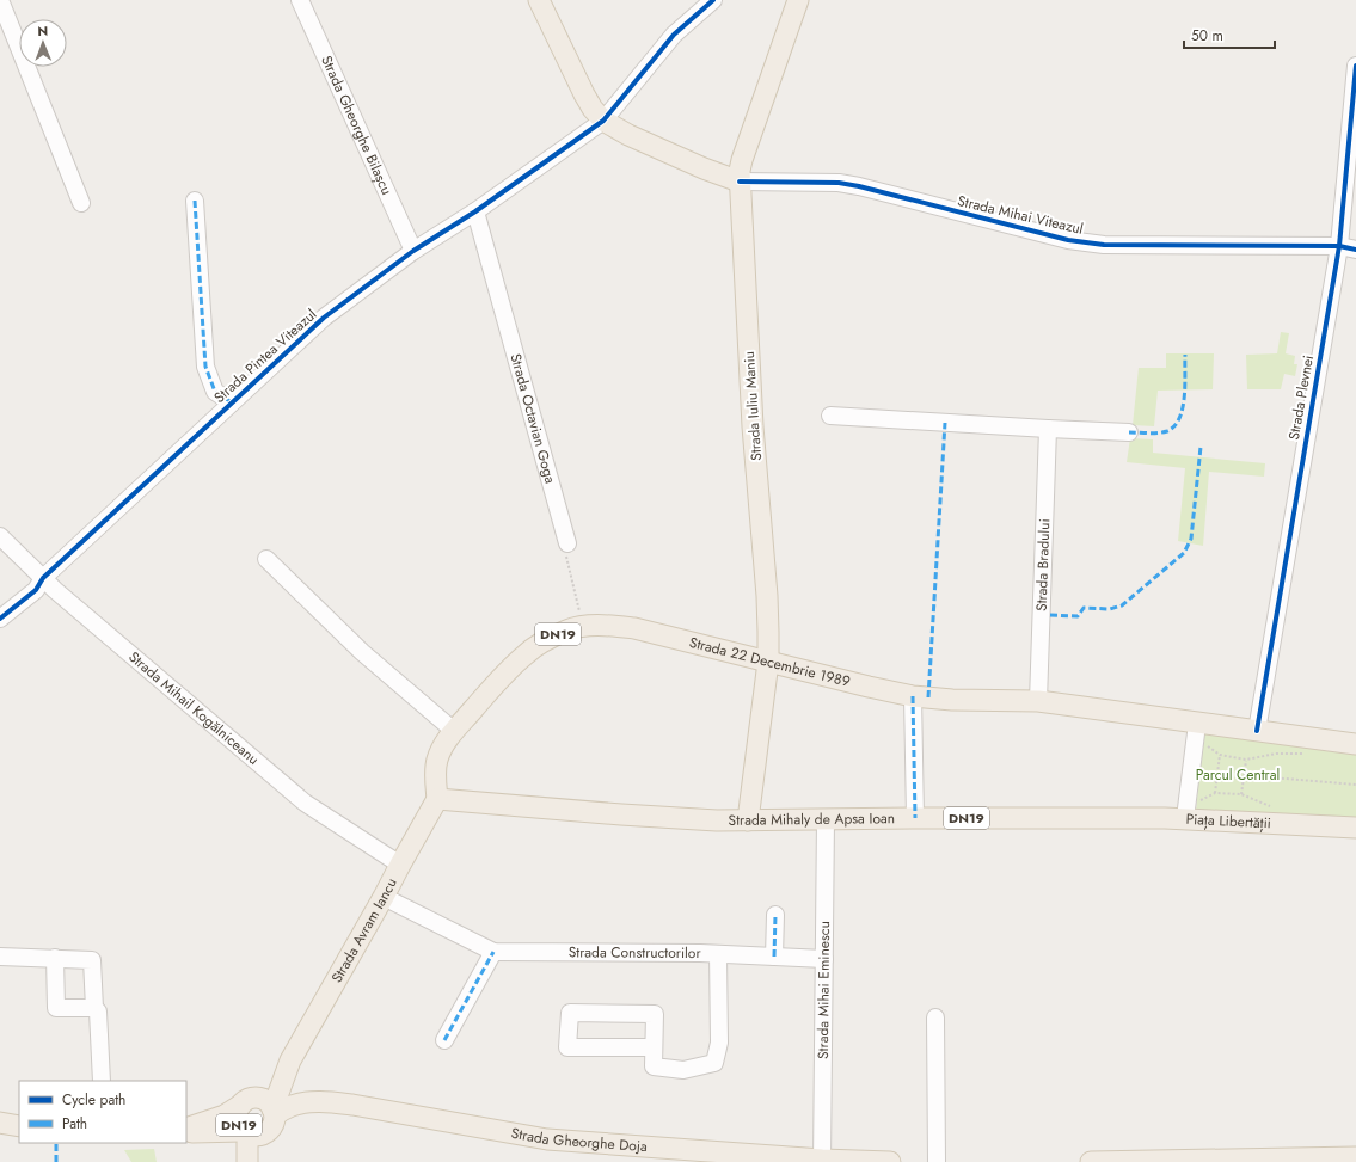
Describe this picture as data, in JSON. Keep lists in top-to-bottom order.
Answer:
{
  "streets": {
    "main road": [
      "Strada Iuliu Maniu",
      "DN19",
      "Strada 22 Decembrie 1989",
      "Piața Libertății",
      "Strada Mihaly de Apsa Ioan",
      "Strada Avram Iancu",
      "Strada Gheorghe Doja"
    ],
    "street": [
      "Strada Gheorghe Bilașcu",
      "Strada Mihai Viteazul",
      "Strada Pintea Viteazul",
      "Strada Plevnei",
      "Strada Octavian Goga",
      "Strada Bradului",
      "Strada Mihail Kogălniceanu",
      "Strada Constructorilor",
      "Strada Mihai Eminescu"
    ]
  },
  "crossings": [
    ["Strada Gheorghe Bilașcu", "Strada Pintea Viteazul"],
    ["Strada Mihai Viteazul", "Strada Plevnei"],
    ["Strada Mihai Viteazul", "Strada Iuliu Maniu"],
    ["Strada Pintea Viteazul", "Strada Octavian Goga"],
    ["Strada Pintea Viteazul", "Strada Mihail Kogălniceanu"],
    ["Strada Plevnei", "DN19"],
    ["Strada Iuliu Maniu", "Strada 22 Decembrie 1989"],
    ["Strada Iuliu Maniu", "Strada Mihaly de Apsa Ioan"],
    ["Strada Bradului", "Strada 22 Decembrie 1989"],
    ["DN19", "Strada 22 Decembrie 1989"],
    ["DN19", "Piața Libertății"],
    ["DN19", "Strada Avram Iancu"],
    ["DN19", "Strada Gheorghe Doja"],
    ["Strada 22 Decembrie 1989", "Piața Libertății"],
    ["Strada 22 Decembrie 1989", "Strada Mihaly de Apsa Ioan"],
    ["Strada 22 Decembrie 1989", "Strada Avram Iancu"],
    ["Strada Mihail Kogălniceanu", "Strada Avram Iancu"],
    ["Piața Libertății", "Strada Mihaly de Apsa Ioan"],
    ["Strada Mihaly de Apsa Ioan", "Strada Avram Iancu"],
    ["Strada Mihaly de Apsa Ioan", "Strada Mihai Eminescu"],
    ["Strada Avram Iancu", "Strada Constructorilor"],
    ["Strada Avram Iancu", "Strada Gheorghe Doja"],
    ["Strada Constructorilor", "Strada Mihai Eminescu"],
    ["Strada Mihai Eminescu", "Strada Gheorghe Doja"]
  ],
  "parks": ["Parcul Central"],
  "legend": ["Cycle path", "Path"],
  "scale_bar": "50 m",
  "north": "top"
}
